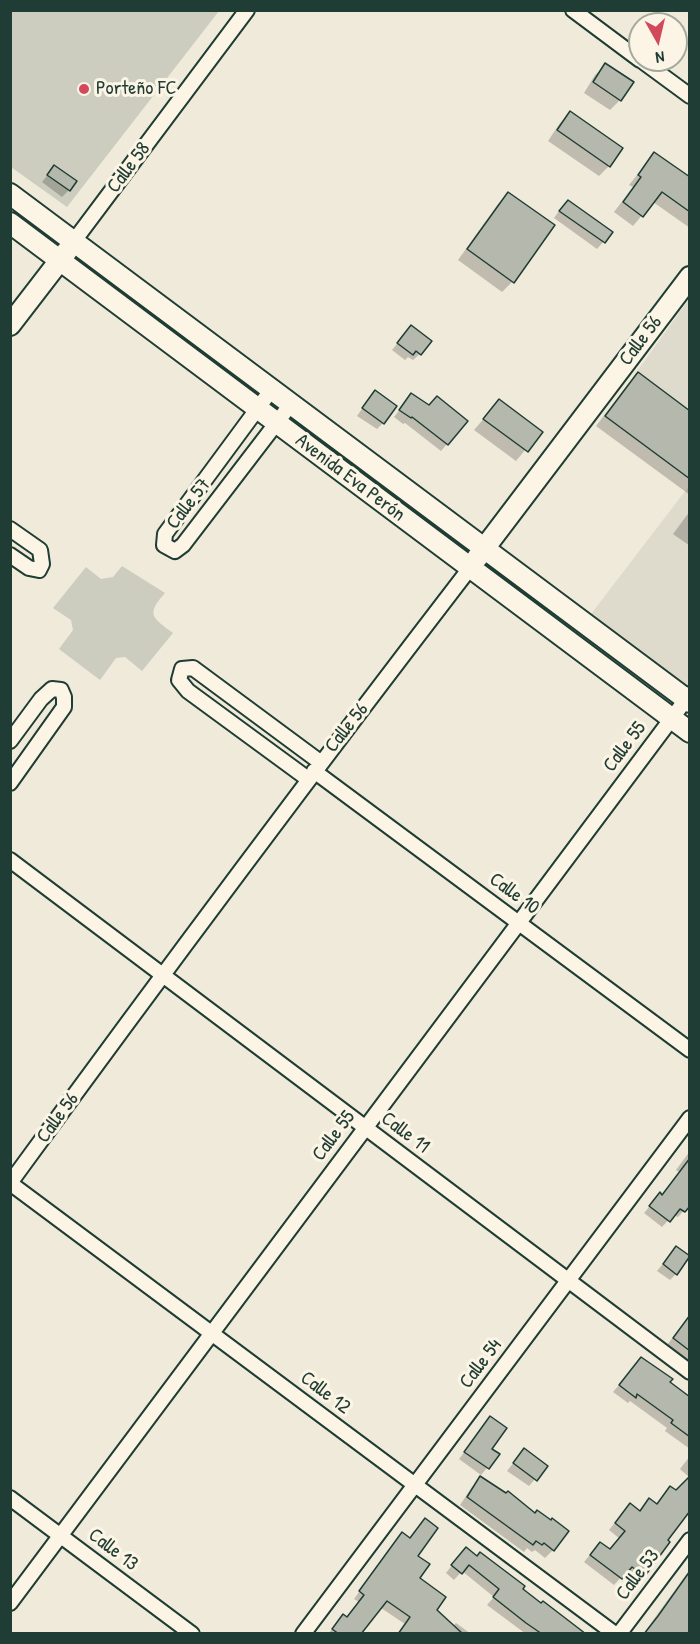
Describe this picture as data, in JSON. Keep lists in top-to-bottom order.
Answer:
{
  "streets": {
    "main road": ["Calle 58", "Calle 56", "Avenida Eva Perón"],
    "street": [
      "Calle 57",
      "Calle 55",
      "Calle 10",
      "Calle 11",
      "Calle 54",
      "Calle 12",
      "Calle 13",
      "Calle 53"
    ]
  },
  "crossings": [
    ["Calle 58", "Avenida Eva Perón"],
    ["Calle 56", "Avenida Eva Perón"],
    ["Calle 56", "Calle 10"],
    ["Calle 56", "Calle 11"],
    ["Calle 56", "Calle 12"],
    ["Avenida Eva Perón", "Calle 57"],
    ["Avenida Eva Perón", "Calle 55"],
    ["Calle 55", "Calle 10"],
    ["Calle 55", "Calle 11"],
    ["Calle 55", "Calle 12"],
    ["Calle 55", "Calle 13"],
    ["Calle 11", "Calle 54"],
    ["Calle 54", "Calle 12"],
    ["Calle 12", "Calle 53"]
  ],
  "places": ["Porteño FC"],
  "north": "bottom"
}
